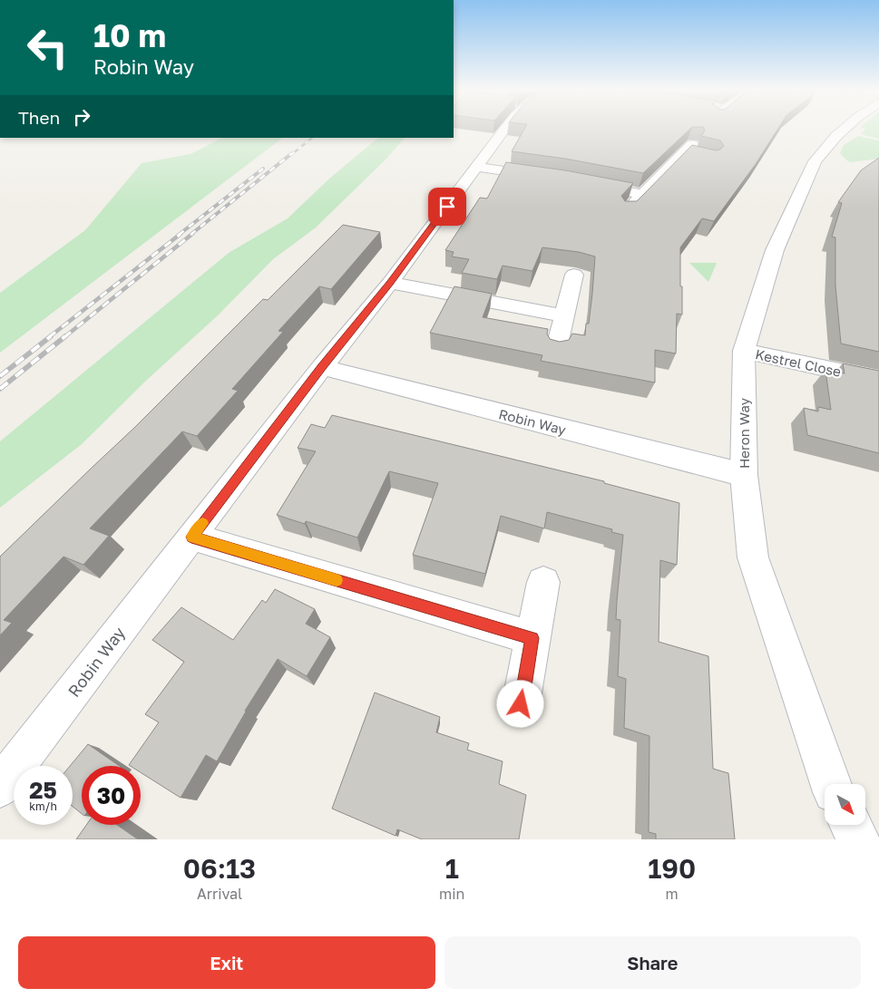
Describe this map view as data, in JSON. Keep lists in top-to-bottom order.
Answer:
{
  "streets": {
    "street": ["Kestrel Close", "Robin Way", "Heron Way"]
  },
  "crossings": [
    ["Kestrel Close", "Heron Way"],
    ["Robin Way", "Heron Way"]
  ],
  "north": "bottom right",
  "page": {
    "turn": ["10 m", "Robin Way"],
    "then": "Then",
    "speed": "25 km/h",
    "limit": "30",
    "eta": [
      "06:13",
      "Arrival",
      "1",
      "min",
      "190",
      "m"
    ],
    "buttons": ["Exit", "Share"]
  }
}
